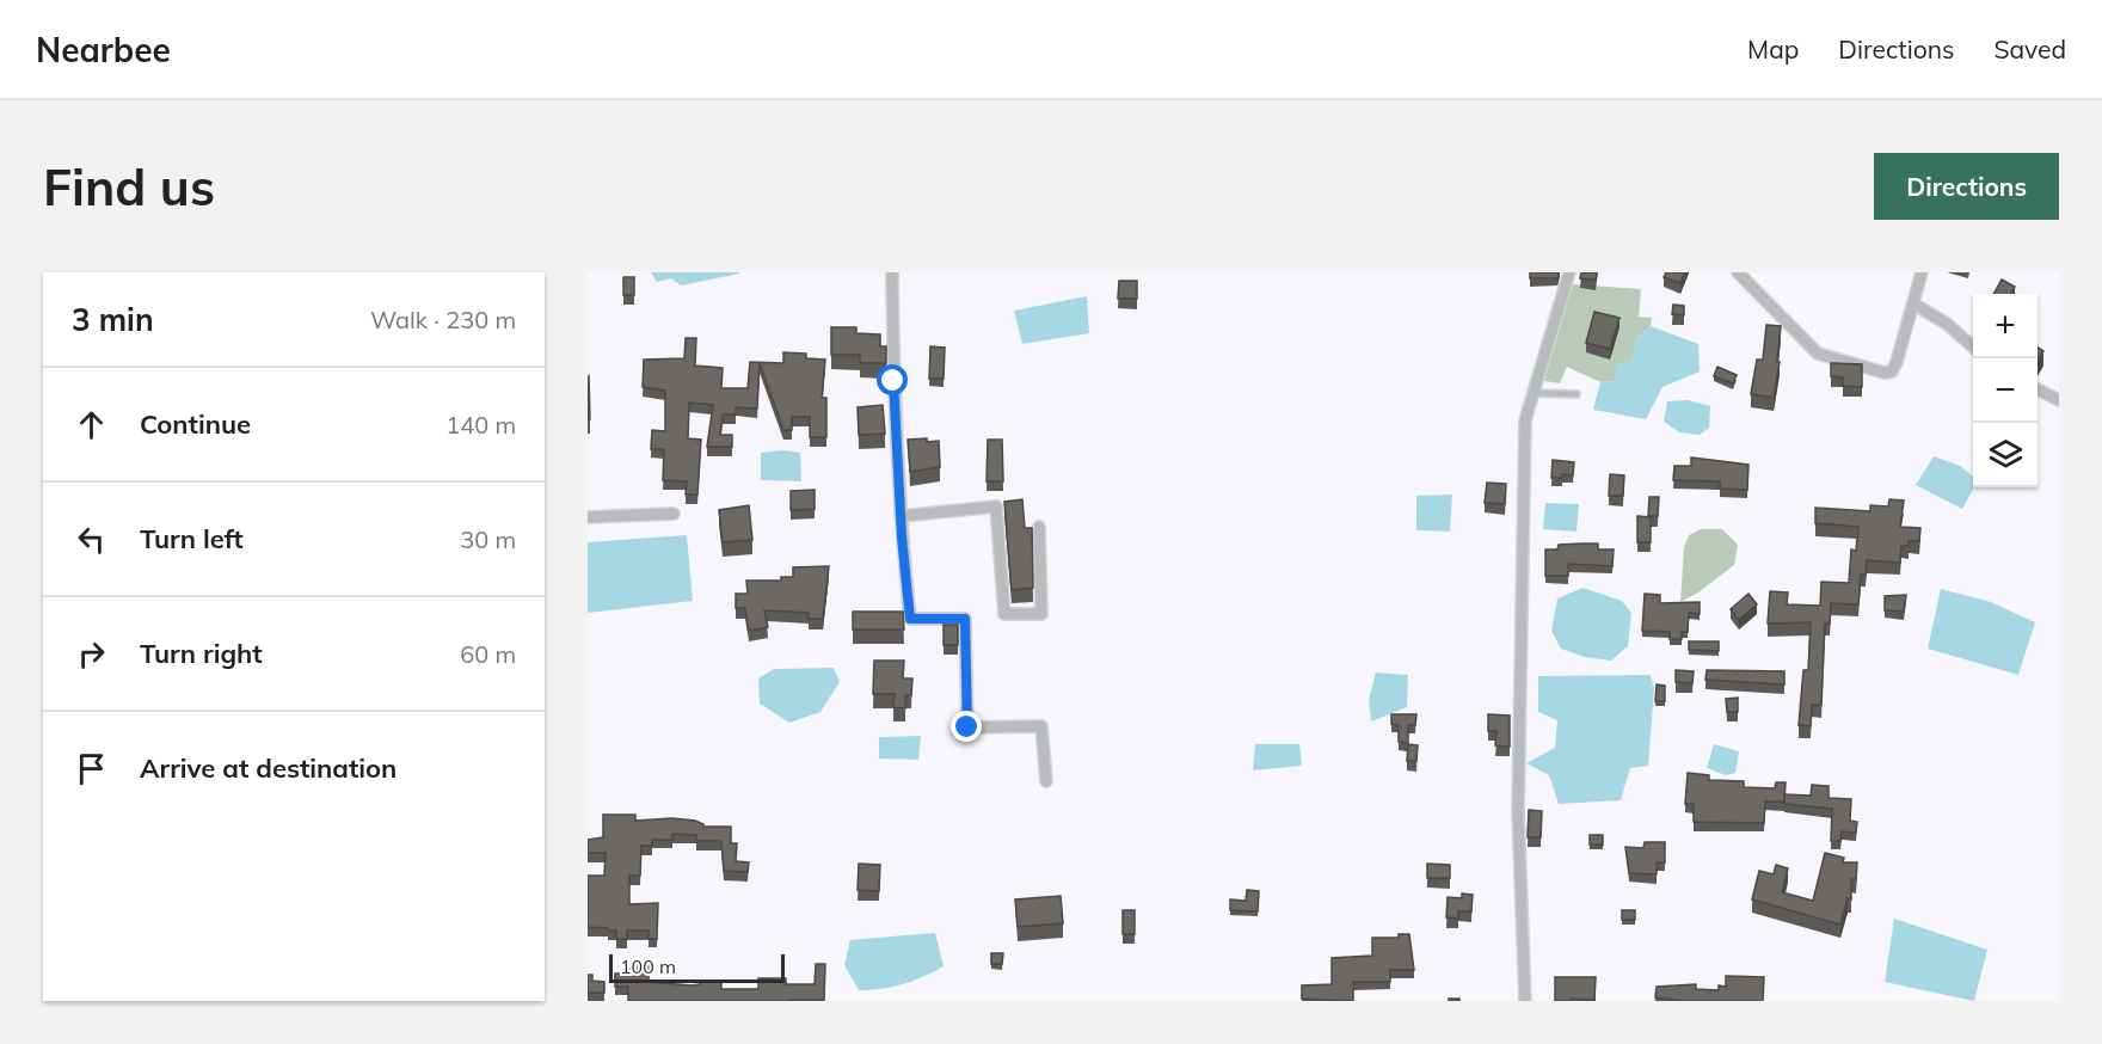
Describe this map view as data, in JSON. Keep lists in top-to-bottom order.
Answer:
{
  "scale_bar": "100 m",
  "page": {
    "header": "Nearbee",
    "nav": ["Map", "Directions", "Saved"],
    "buttons": "Directions",
    "title": "Find us",
    "heading": ["3 min", "Walk · 230 m"],
    "map_buttons": ["+", "−"],
    "list": [
      ["Continue", "140 m"],
      ["Turn left", "30 m"],
      ["Turn right", "60 m"],
      "Arrive at destination"
    ],
    "scale": "100 m"
  }
}
